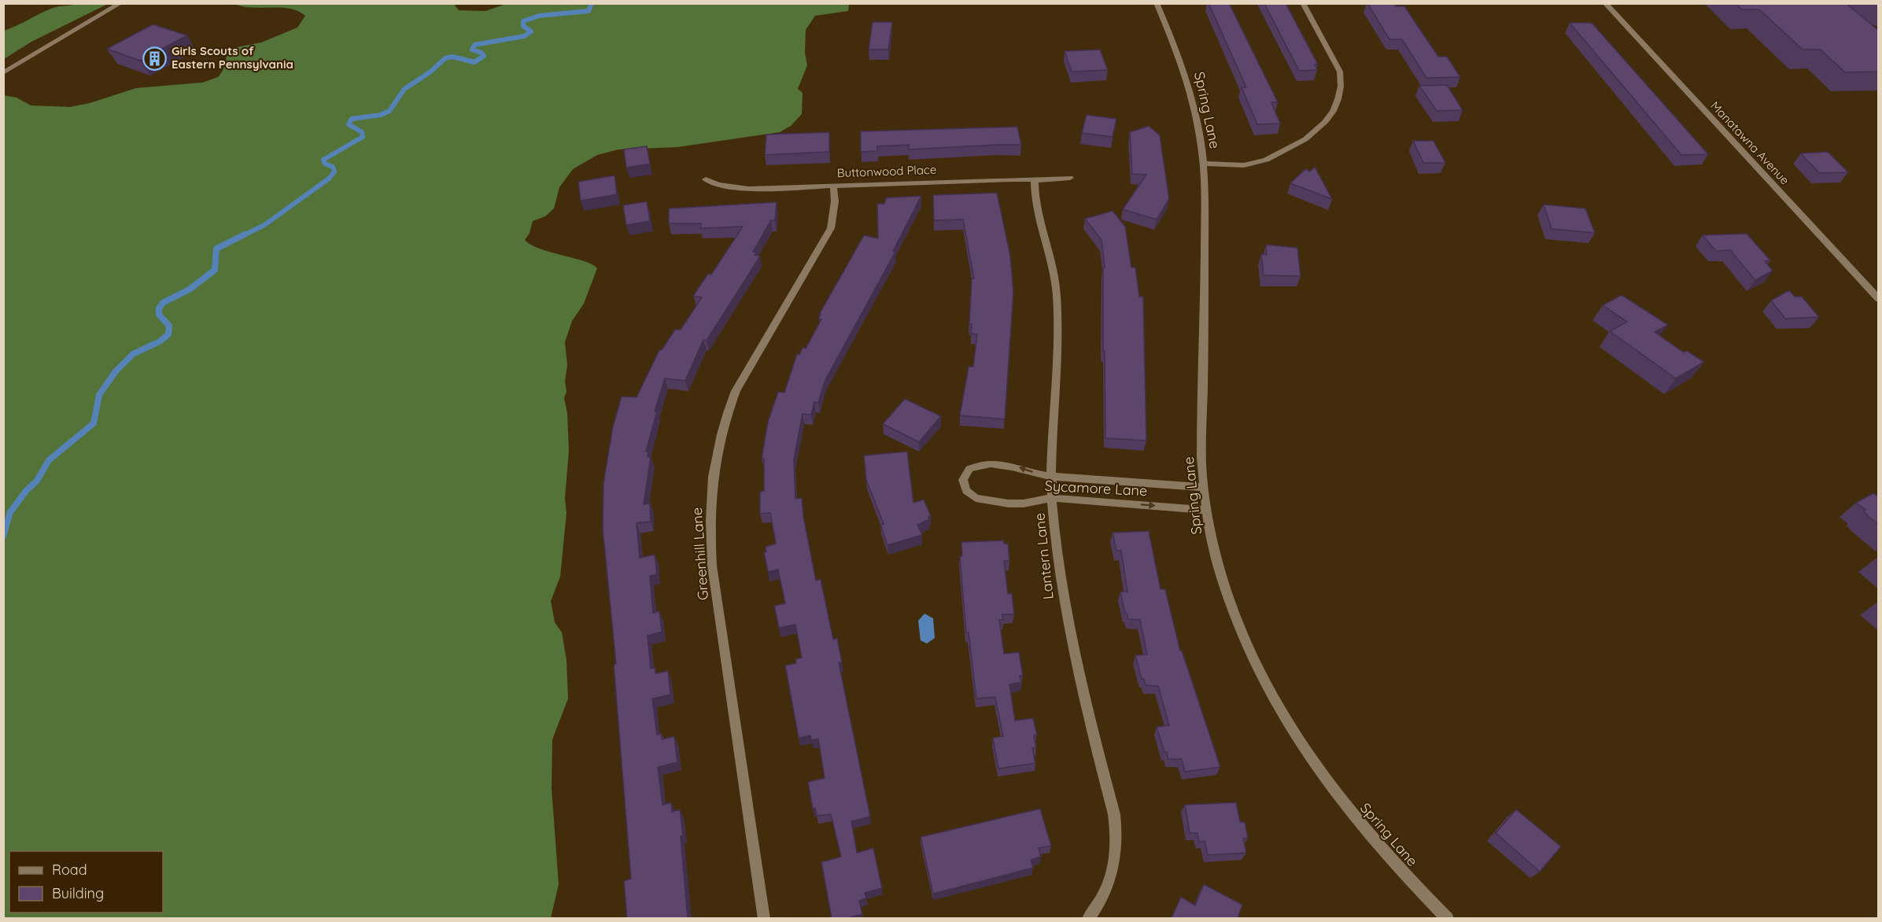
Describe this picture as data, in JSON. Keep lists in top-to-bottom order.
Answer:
{
  "streets": {
    "street": [
      "Spring Lane",
      "Manatawna Avenue",
      "Buttonwood Place",
      "Sycamore Lane",
      "Greenhill Lane",
      "Lantern Lane"
    ]
  },
  "crossings": [
    ["Spring Lane", "Sycamore Lane"],
    ["Buttonwood Place", "Greenhill Lane"],
    ["Buttonwood Place", "Lantern Lane"],
    ["Sycamore Lane", "Lantern Lane"]
  ],
  "places": {
    "building": ["Girls Scouts of Eastern Pennsylvania"]
  },
  "legend": ["Road", "Building"]
}
